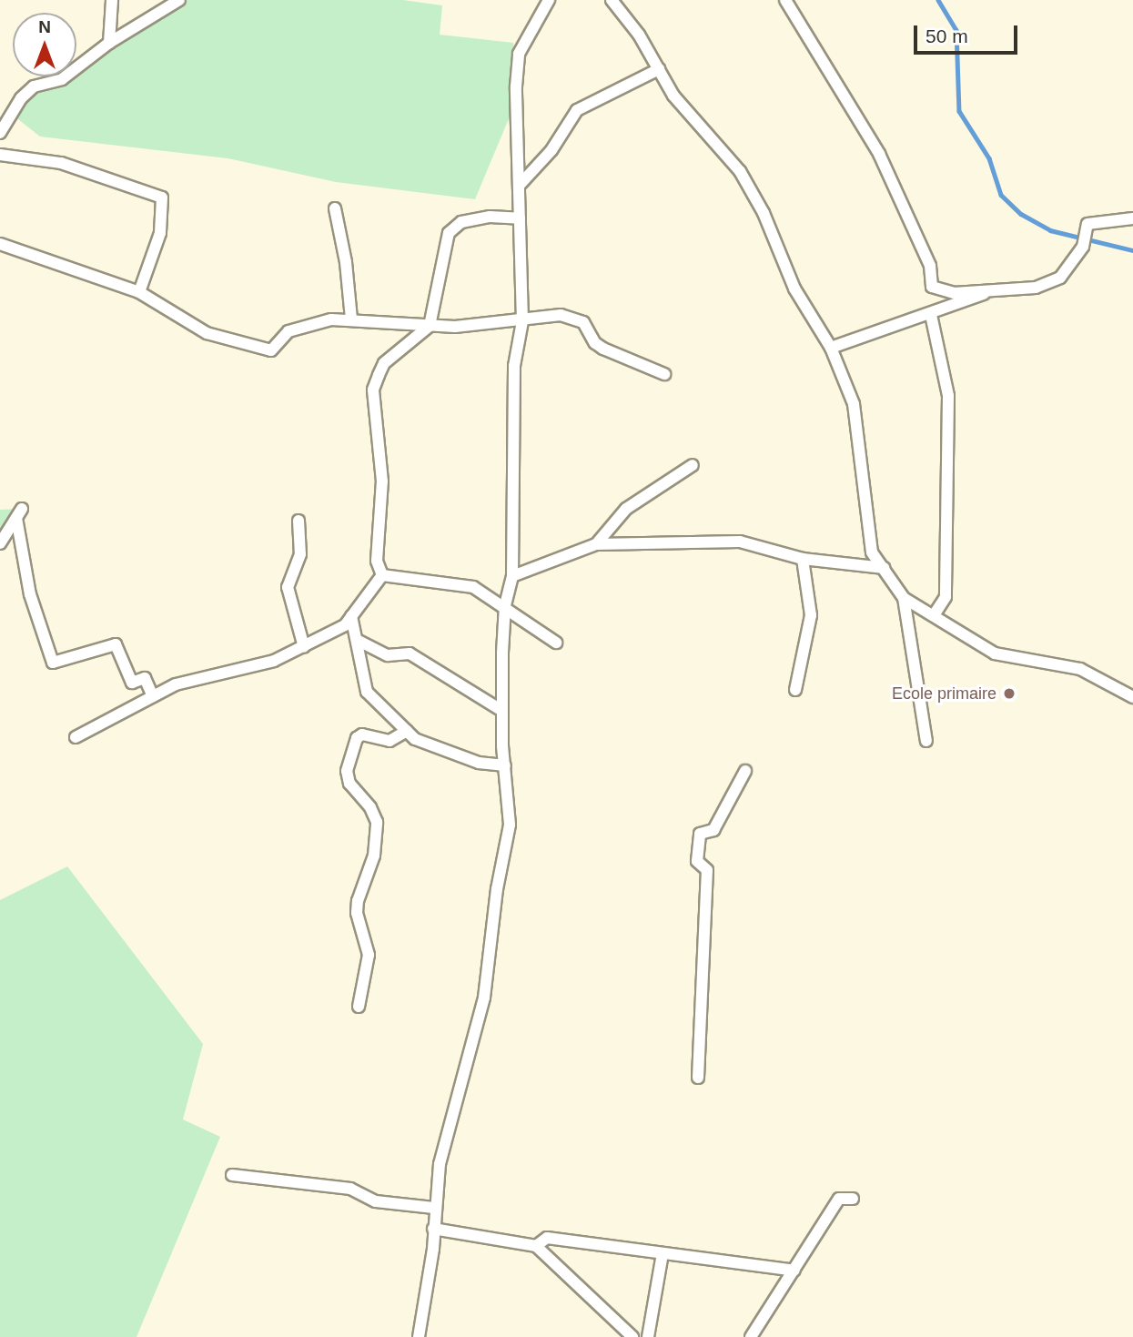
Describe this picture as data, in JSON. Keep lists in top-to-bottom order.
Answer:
{
  "places": ["Ecole primaire"],
  "scale_bar": "50 m",
  "north": "top"
}
